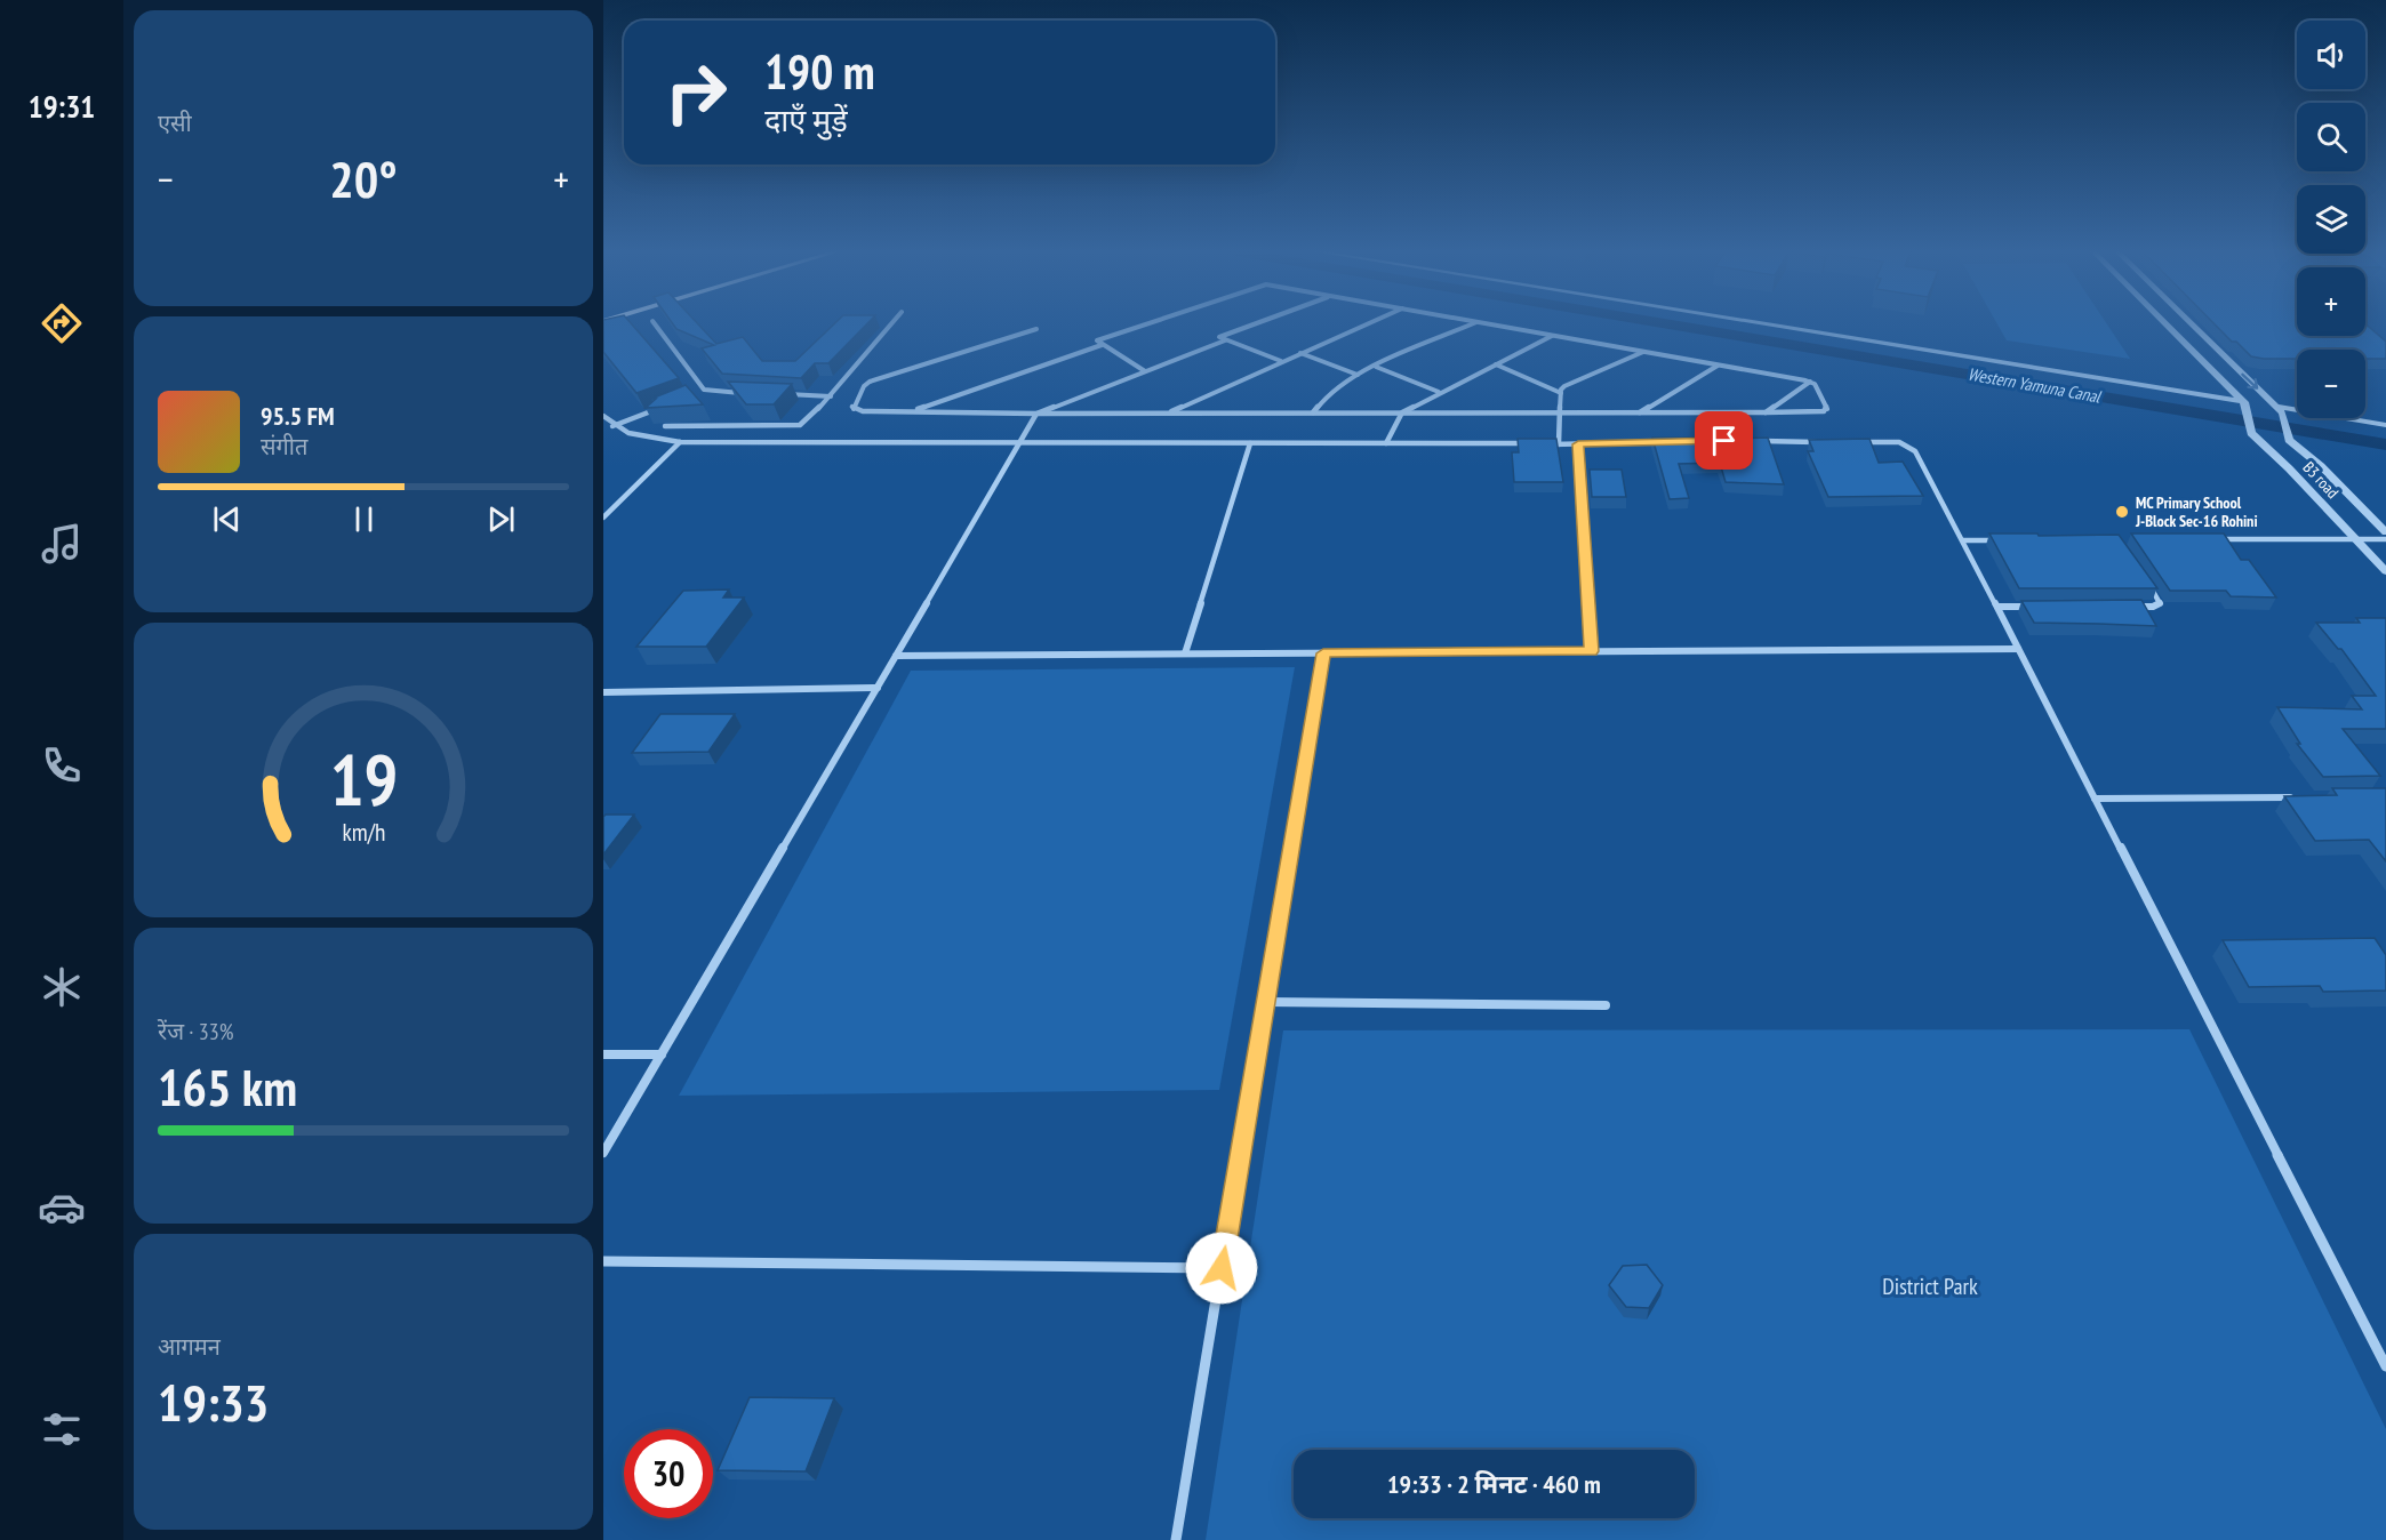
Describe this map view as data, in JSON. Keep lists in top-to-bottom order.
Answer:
{
  "streets": {
    "street": ["B3 road"]
  },
  "water": ["Western Yamuna Canal"],
  "parks": ["District Park"],
  "places": ["MC Primary School J-Block Sec-16 Rohini"],
  "page": {
    "tabs": "19:31",
    "tile": [
      "एसी",
      ["रेंज · 33%", "165 km"],
      ["आगमन", "19:33"]
    ],
    "map_buttons": ["+", "−"],
    "turn": ["190 m", "दाएँ मुड़ें"],
    "heat": ["−", "20°", "+"],
    "song": ["95.5 FM", "संगीत"],
    "limit": "30",
    "trip": "19:33 · 2 मिनट · 460 m",
    "gauge": ["19", "km/h"]
  }
}
